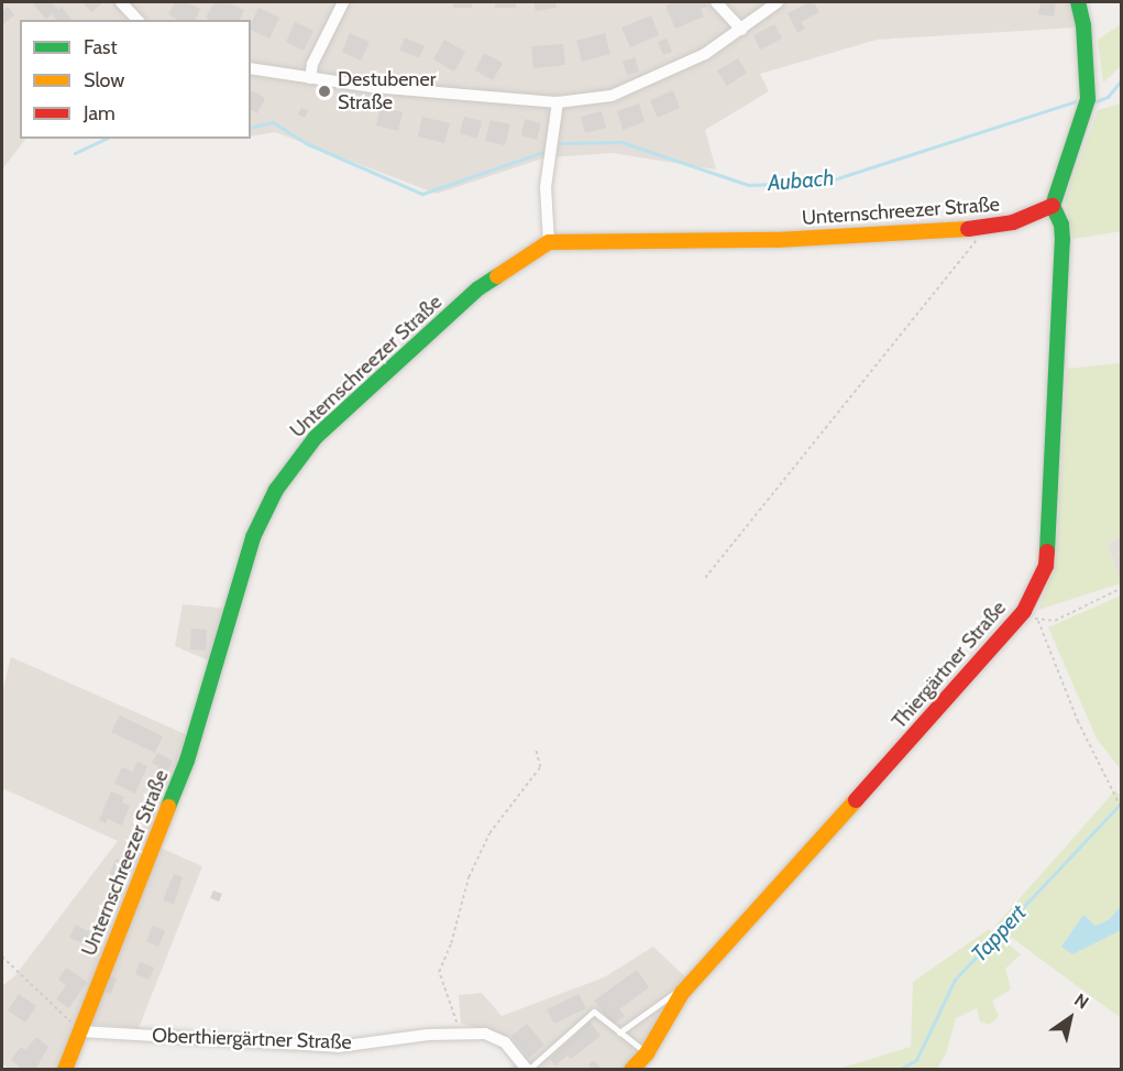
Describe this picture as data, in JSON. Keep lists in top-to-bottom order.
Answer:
{
  "streets": {
    "street": ["Unternschreezer Straße", "Thiergärtner Straße", "Oberthiergärtner Straße"]
  },
  "crossings": [
    ["Unternschreezer Straße", "Thiergärtner Straße"],
    ["Unternschreezer Straße", "Oberthiergärtner Straße"]
  ],
  "water": ["Aubach", "Tappert"],
  "places": ["Destubener Straße"],
  "legend": ["Fast", "Slow", "Jam"],
  "north": "top right"
}
